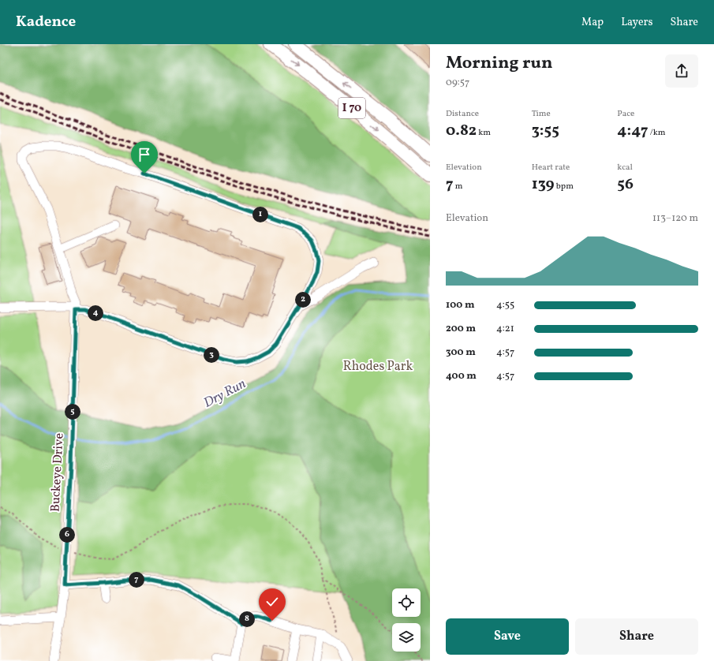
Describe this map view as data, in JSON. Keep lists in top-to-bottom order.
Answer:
{
  "streets": {
    "highway": ["I 70"],
    "lane": ["Buckeye Drive"]
  },
  "water": ["Dry Run"],
  "parks": ["Rhodes Park"],
  "page": {
    "header": "Kadence",
    "nav": ["Map", "Layers", "Share"],
    "heading": ["Morning run", "09:57"],
    "stats": [
      ["Distance", "0.82 km"],
      ["Time", "3:55"],
      ["Pace", "4:47 /km"],
      ["Elevation", "7 m"],
      ["Heart rate", "139 bpm"],
      ["kcal", "56"]
    ],
    "chart": ["Elevation", "113–120 m"],
    "pins": [
      "1",
      "2",
      "4",
      "3",
      "5",
      "6",
      "7",
      "8"
    ],
    "list": [
      {
        "name": "100 m",
        "note": "4:55"
      },
      {
        "name": "200 m",
        "note": "4:21"
      },
      {
        "name": "300 m",
        "note": "4:57"
      },
      {
        "name": "400 m",
        "note": "4:57"
      }
    ],
    "buttons": ["Save", "Share"]
  }
}
